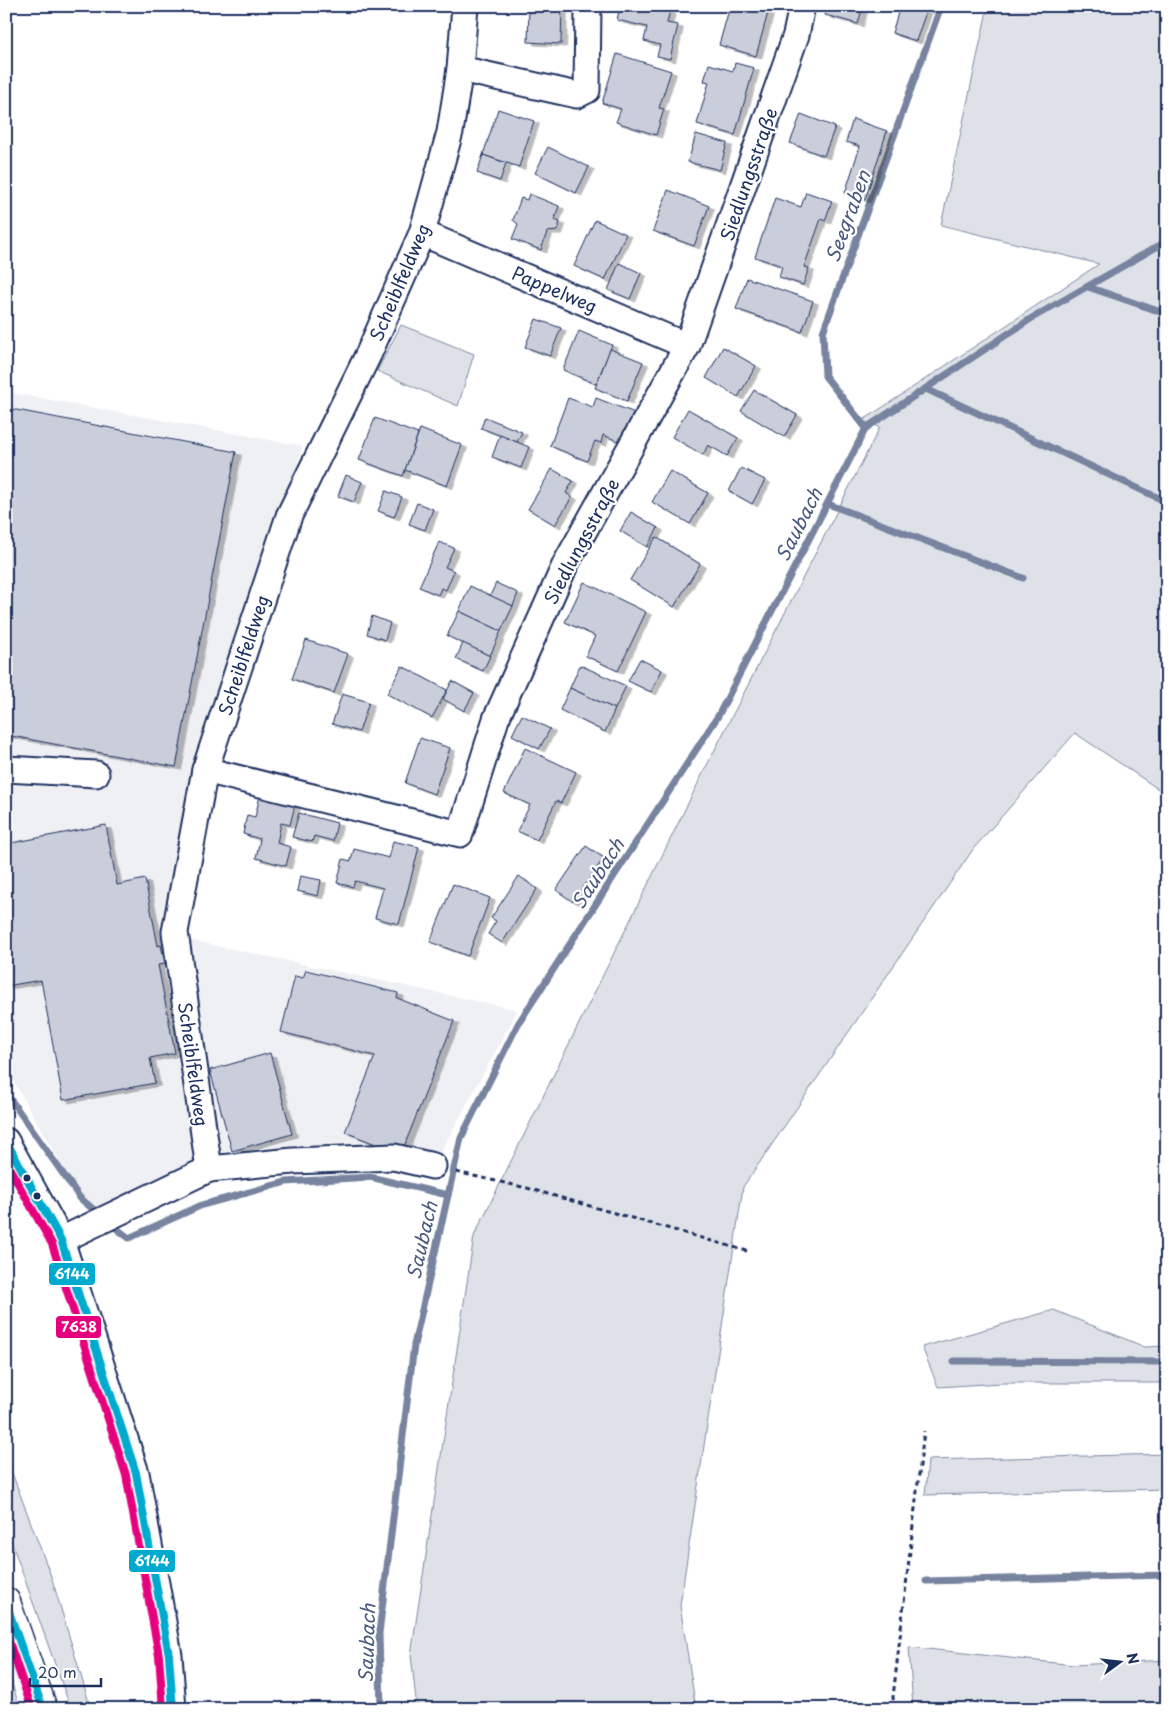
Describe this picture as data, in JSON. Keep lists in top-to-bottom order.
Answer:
{
  "streets": {
    "street": ["Siedlungsstraße", "Scheiblfeldweg", "Pappelweg"]
  },
  "crossings": [
    ["Siedlungsstraße", "Scheiblfeldweg"],
    ["Siedlungsstraße", "Pappelweg"],
    ["Scheiblfeldweg", "Pappelweg"]
  ],
  "water": ["Seegraben", "Saubach"],
  "lines": ["transit line 6144", "transit line 7638"],
  "scale_bar": "20 m",
  "north": "right"
}
